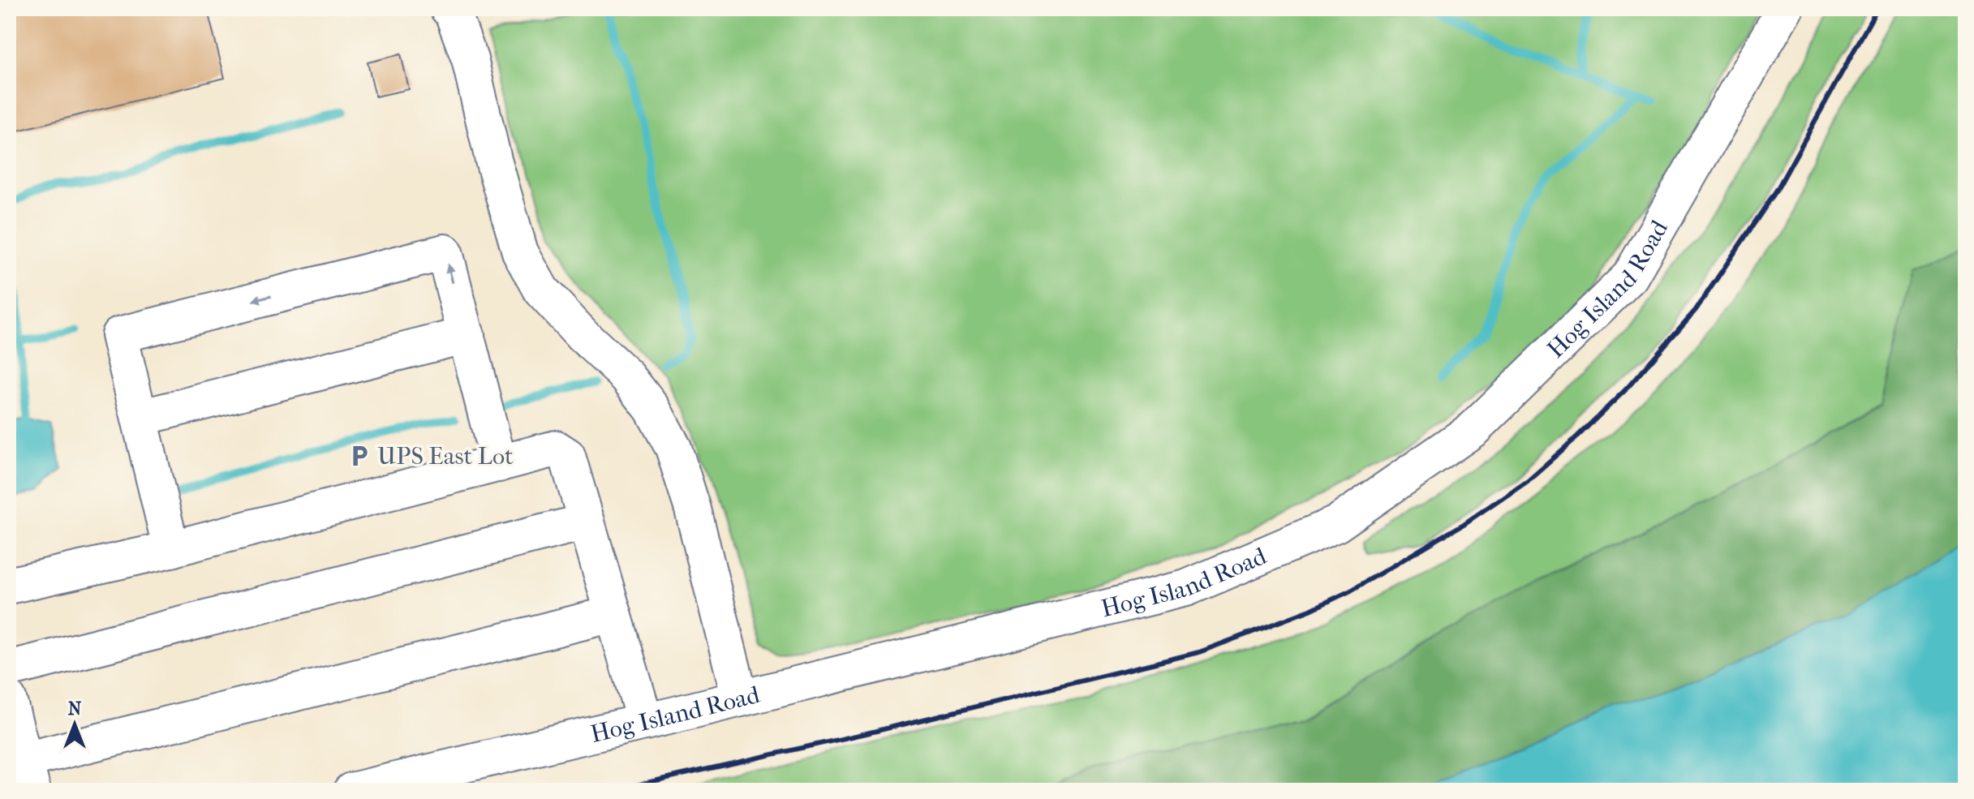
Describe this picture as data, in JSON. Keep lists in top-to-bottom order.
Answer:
{
  "streets": {
    "street": ["Hog Island Road"]
  },
  "places": {
    "parking": ["UPS East Lot"]
  },
  "north": "top"
}
